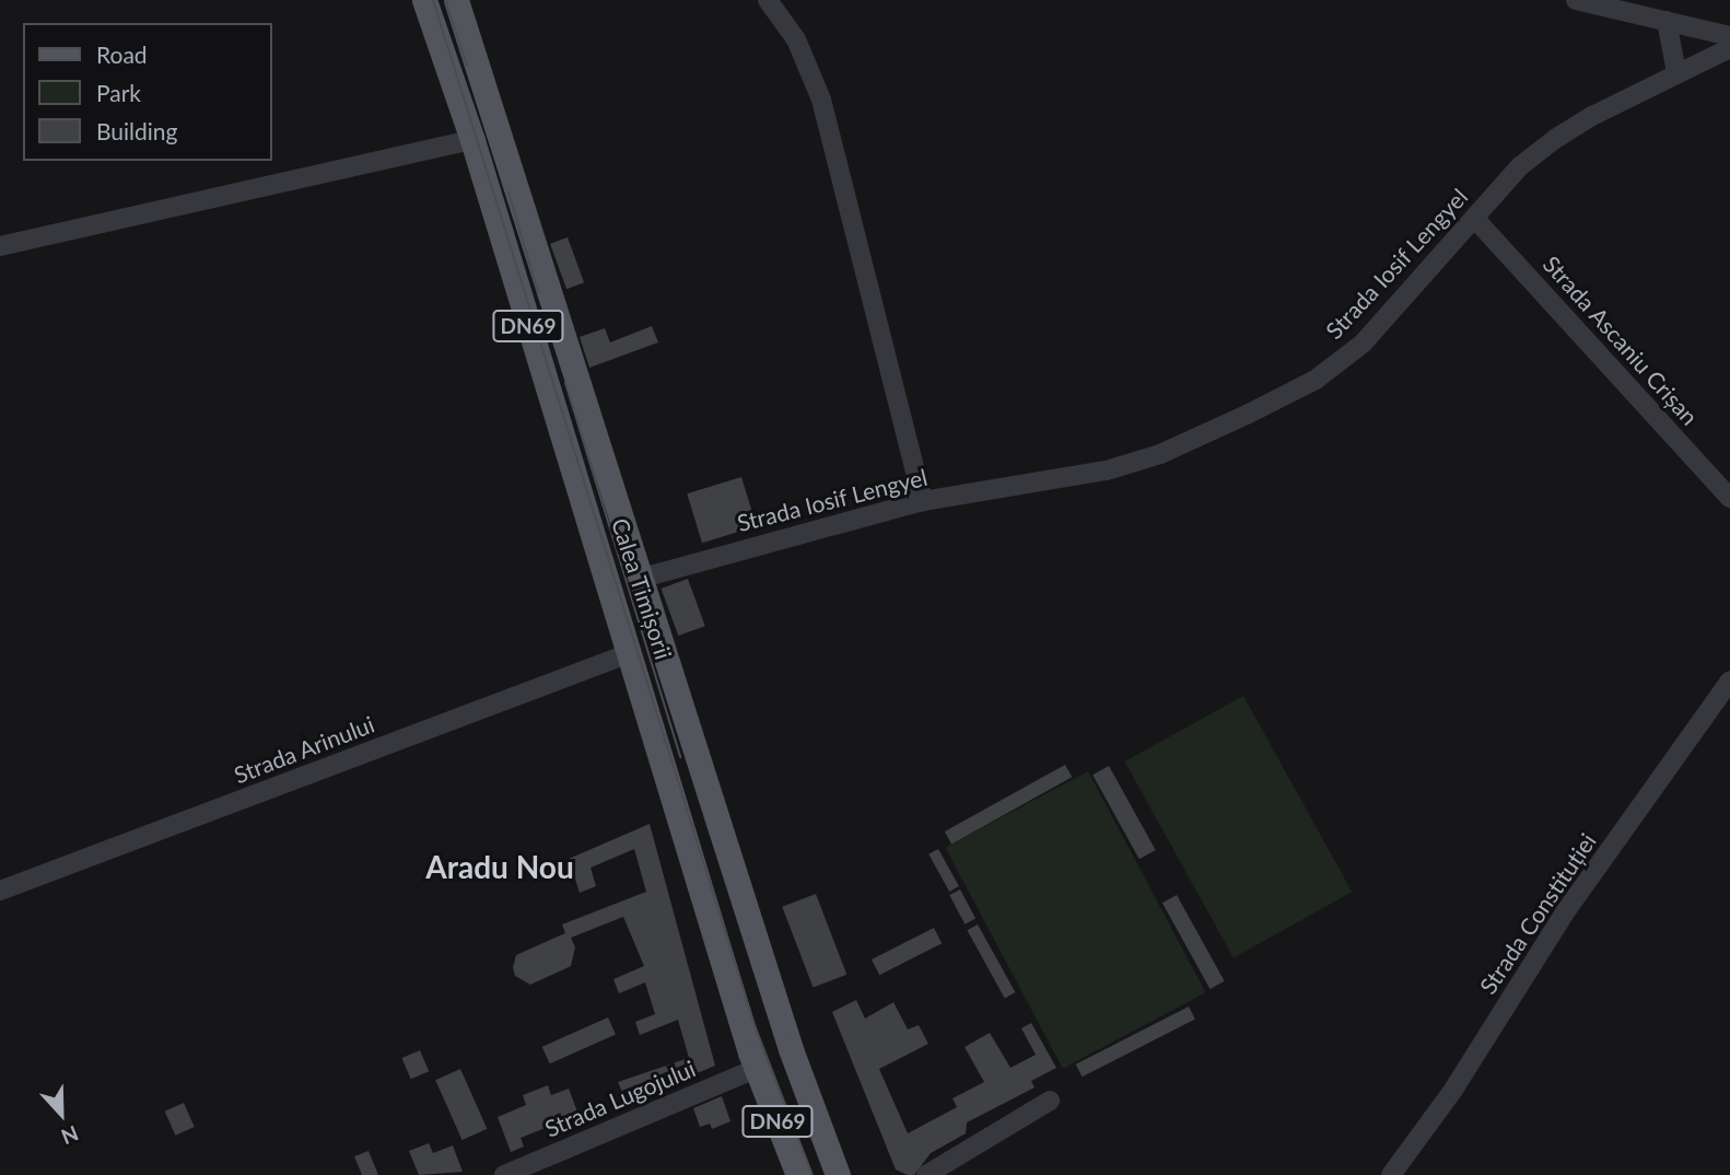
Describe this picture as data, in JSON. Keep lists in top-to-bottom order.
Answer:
{
  "streets": {
    "main road": ["DN69", "Calea Timișorii"],
    "street": [
      "Strada Iosif Lengyel",
      "Strada Ascaniu Crișan",
      "Strada Arinului",
      "Strada Constituției",
      "Strada Lugojului"
    ]
  },
  "crossings": [
    ["Strada Iosif Lengyel", "Strada Ascaniu Crișan"],
    ["Strada Iosif Lengyel", "Calea Timișorii"],
    ["Calea Timișorii", "Strada Arinului"],
    ["Calea Timișorii", "Strada Lugojului"]
  ],
  "districts": ["Aradu Nou"],
  "legend": ["Road", "Park", "Building"],
  "north": "bottom"
}
